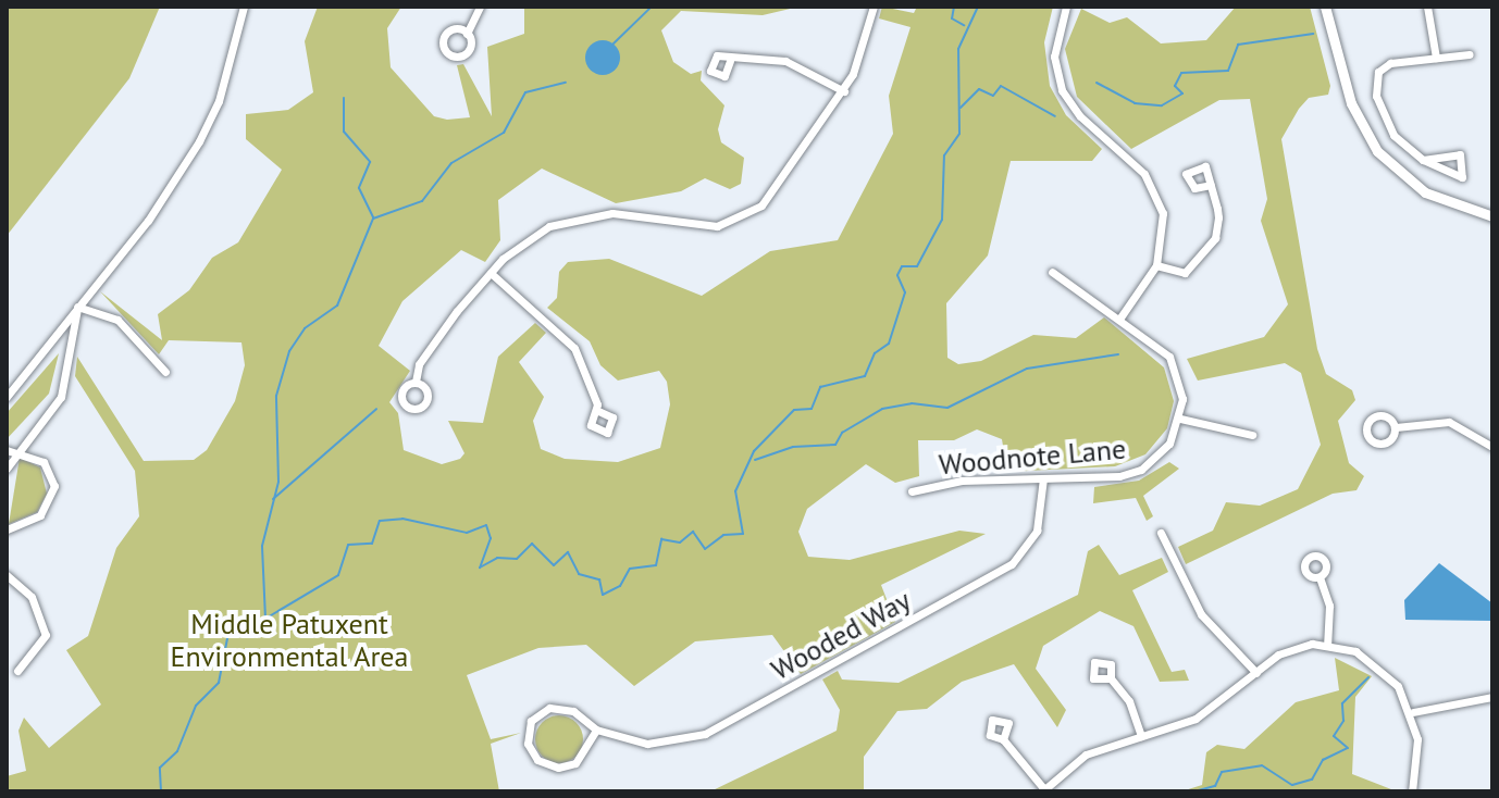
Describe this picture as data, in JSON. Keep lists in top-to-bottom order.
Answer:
{
  "streets": {
    "street": ["Woodnote Lane", "Wooded Way"]
  },
  "crossings": [
    ["Woodnote Lane", "Wooded Way"]
  ],
  "parks": ["Middle Patuxent Environmental Area"]
}
